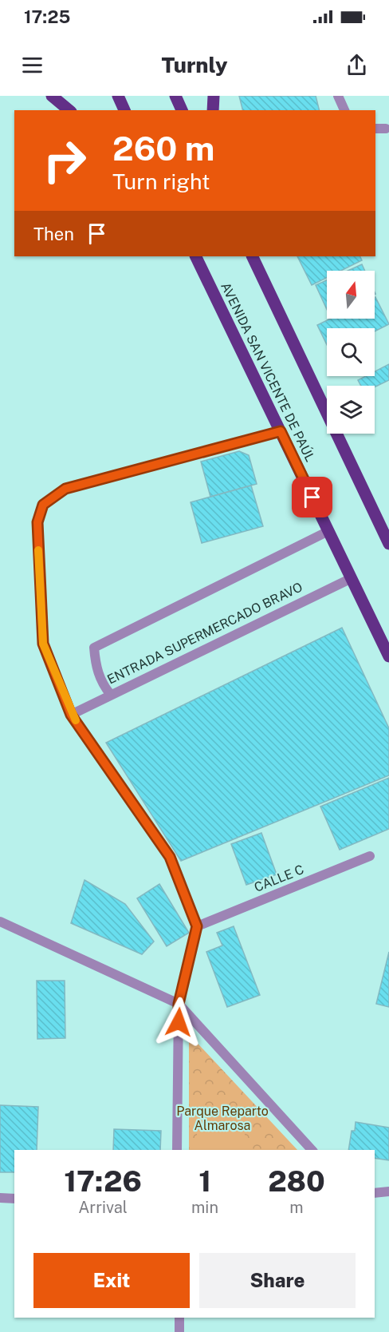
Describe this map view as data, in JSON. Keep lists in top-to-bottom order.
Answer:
{
  "streets": {
    "main road": ["AVENIDA SAN VICENTE DE PAÚL"],
    "street": ["ENTRADA SUPERMERCADO BRAVO", "CALLE C"]
  },
  "crossings": [
    ["AVENIDA SAN VICENTE DE PAÚL", "ENTRADA SUPERMERCADO BRAVO"]
  ],
  "parks": ["Parque Reparto Almarosa"],
  "north": "top",
  "page": {
    "status": "17:25",
    "header": "Turnly",
    "turn": ["260 m", "Turn right"],
    "then": "Then",
    "eta": [
      "17:26",
      "Arrival",
      "1",
      "min",
      "280",
      "m"
    ],
    "buttons": ["Exit", "Share"]
  }
}
